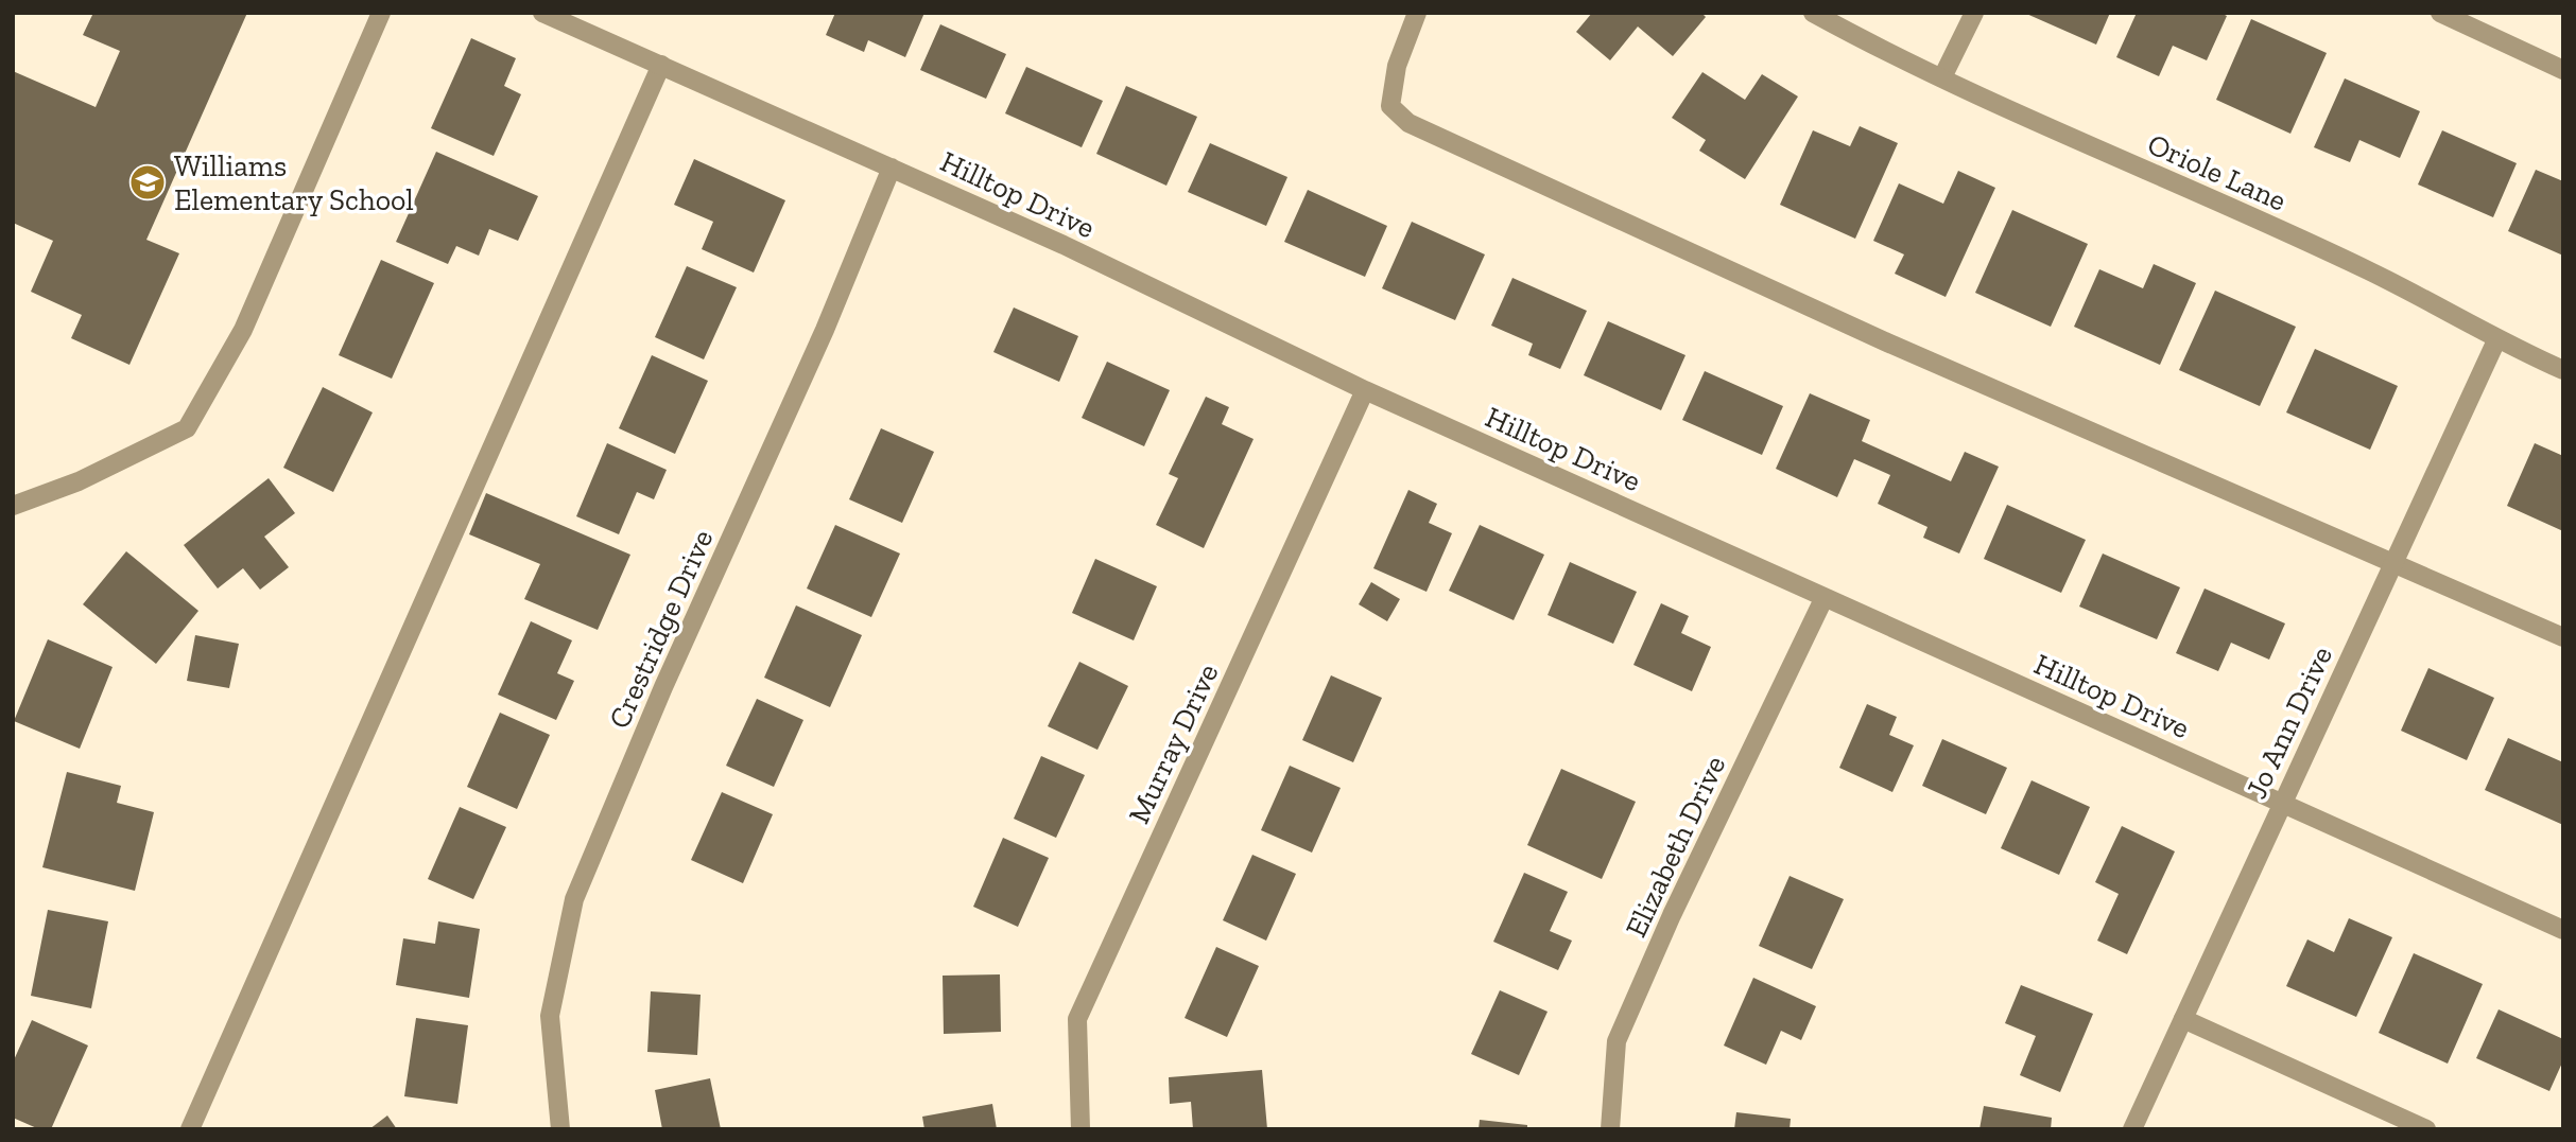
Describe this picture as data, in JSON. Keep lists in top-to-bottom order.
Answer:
{
  "streets": {
    "street": [
      "Oriole Lane",
      "Hilltop Drive",
      "Crestridge Drive",
      "Jo Ann Drive",
      "Murray Drive",
      "Elizabeth Drive"
    ]
  },
  "crossings": [
    ["Oriole Lane", "Jo Ann Drive"],
    ["Hilltop Drive", "Crestridge Drive"],
    ["Hilltop Drive", "Jo Ann Drive"],
    ["Hilltop Drive", "Murray Drive"],
    ["Hilltop Drive", "Elizabeth Drive"]
  ],
  "places": {
    "school or university": ["Williams Elementary School"]
  }
}
